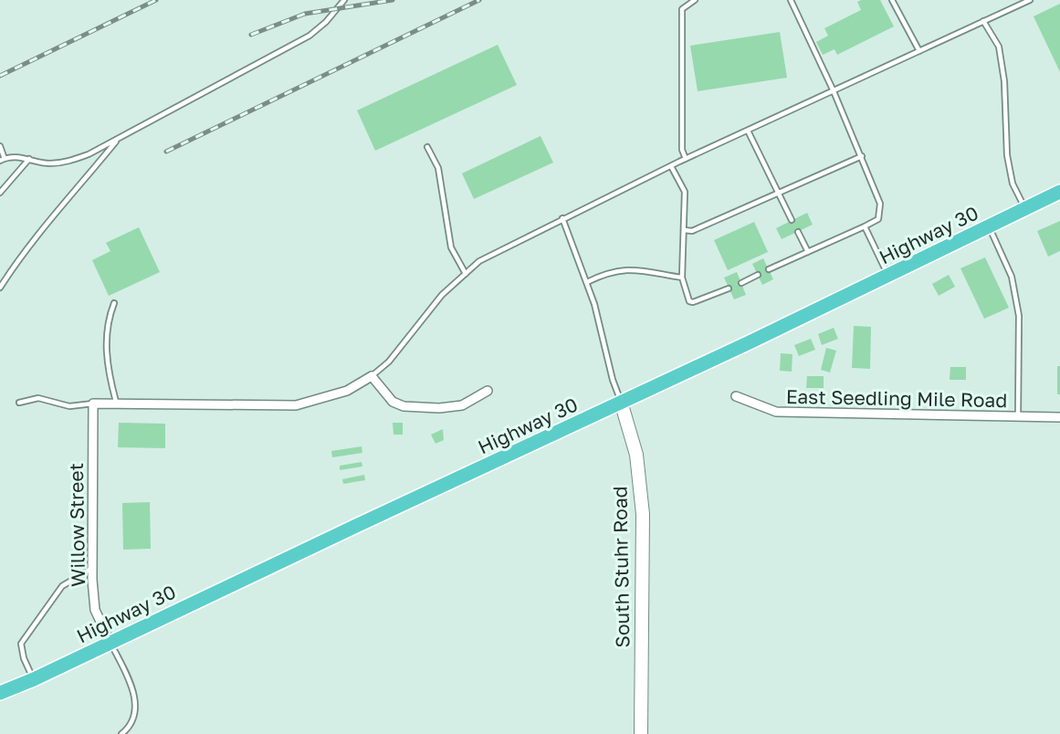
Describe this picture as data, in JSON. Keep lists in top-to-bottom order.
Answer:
{
  "streets": {
    "highway": ["Highway 30"],
    "main road": ["South Stuhr Road"],
    "street": ["East Seedling Mile Road", "Willow Street"]
  },
  "crossings": [
    ["Highway 30", "Willow Street"],
    ["Highway 30", "South Stuhr Road"]
  ]
}
